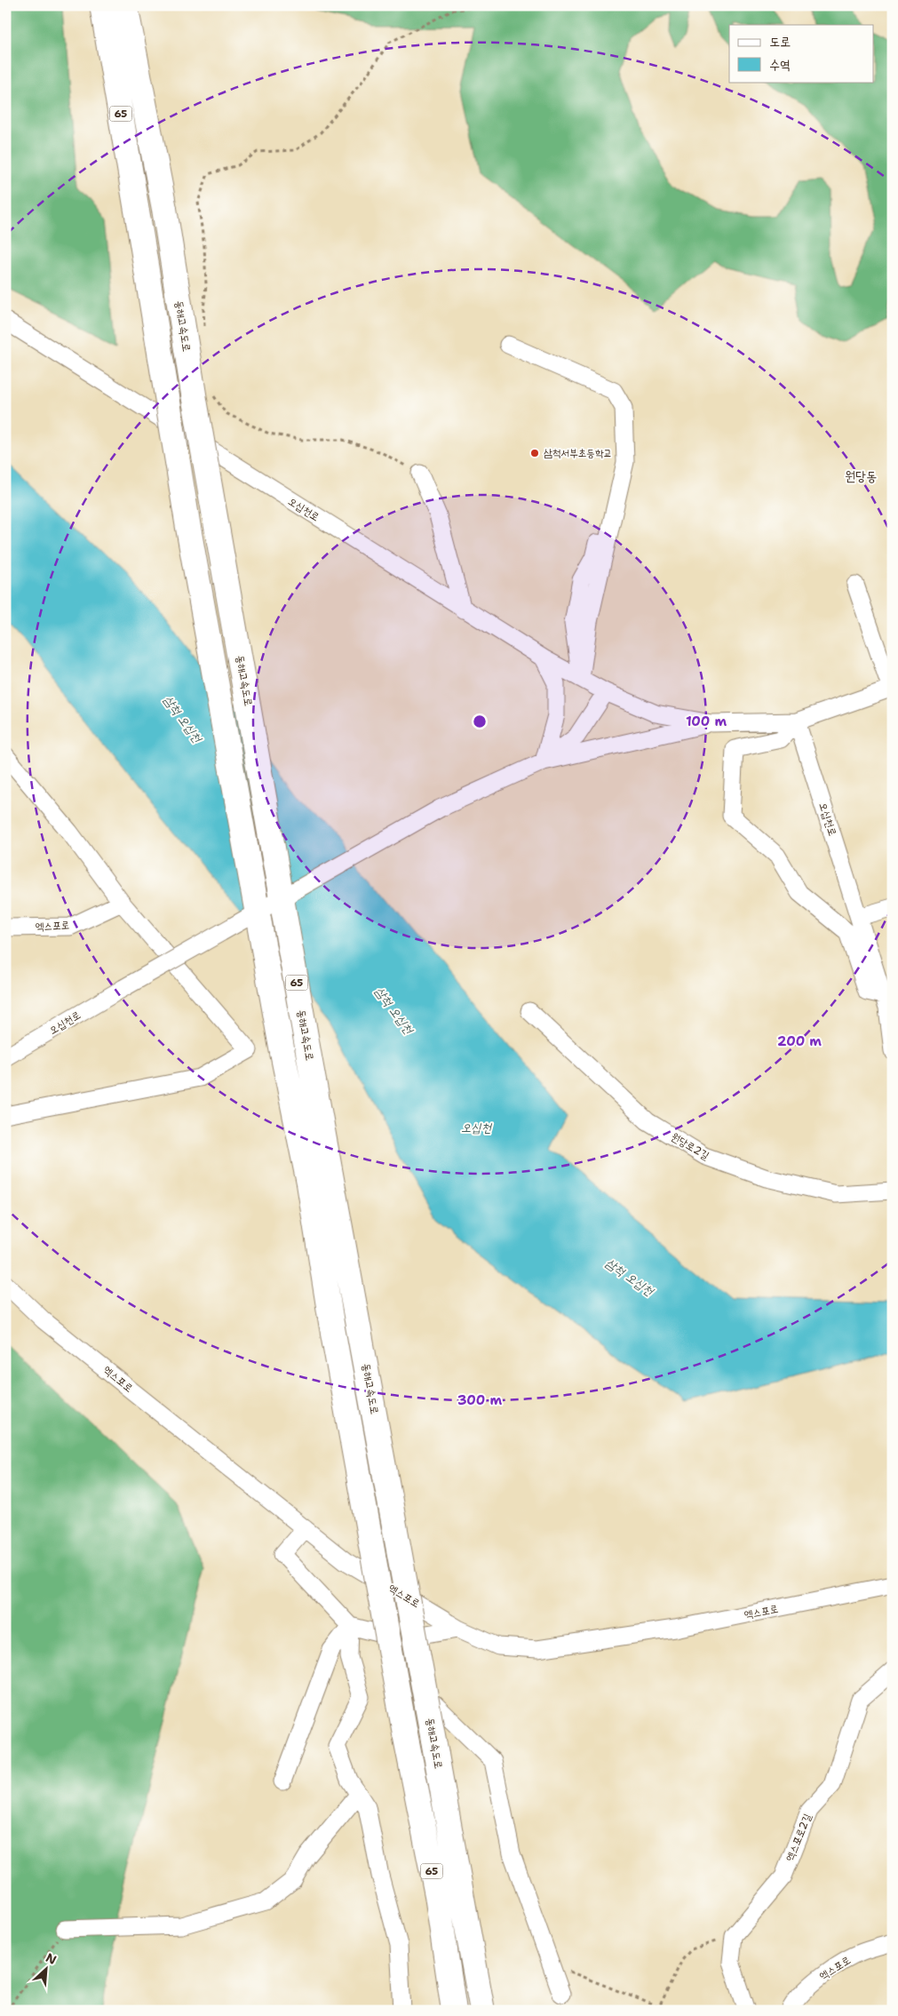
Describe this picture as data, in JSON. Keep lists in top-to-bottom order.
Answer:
{
  "streets": {
    "highway": ["65", "동해고속도로"],
    "street": [
      "오십천로",
      "엑스포로",
      "원당로2길",
      "엑스포로2길"
    ]
  },
  "districts": ["원당동"],
  "water": ["삼척 오십천", "오십천"],
  "places": ["삼척서부초등학교"],
  "legend": ["도로", "수역"],
  "north": "top right",
  "rings": ["100 m", "200 m", "300 m"]
}
